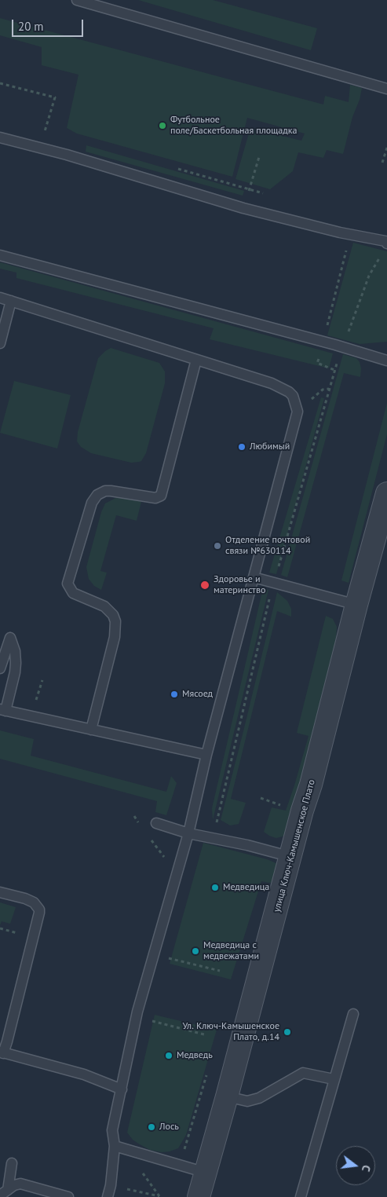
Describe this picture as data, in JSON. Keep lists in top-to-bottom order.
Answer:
{
  "streets": {
    "street": ["улица Ключ-Камышенское Плато"]
  },
  "places": [
    "Футбольное поле/Баскетбольная площадка",
    "Любимый",
    "Отделение почтовой связи №630114",
    "Здоровье и материнство",
    "Мясоед",
    "Медведица",
    "Медведица с медвежатами",
    "Ул. Ключ-Камышенское Плато, д.14",
    "Медведь",
    "Лось"
  ],
  "scale_bar": "20 m",
  "north": "right"
}
